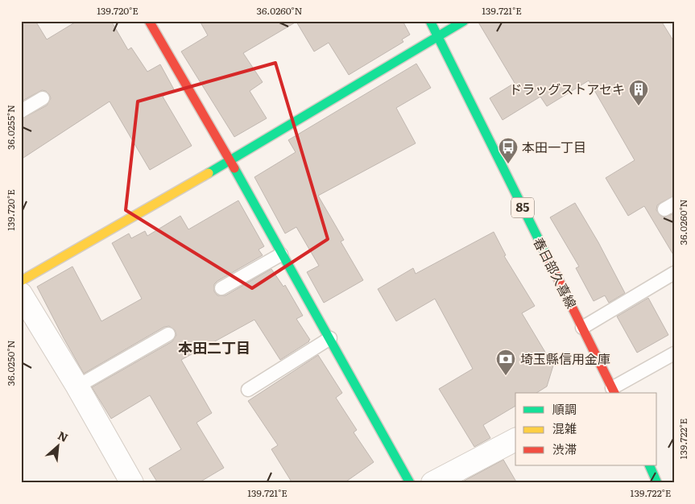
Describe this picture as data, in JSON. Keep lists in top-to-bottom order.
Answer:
{
  "streets": {
    "street": ["85", "春日部久喜線"]
  },
  "districts": ["本田二丁目"],
  "places": {
    "building": ["ドラッグストアセキ"],
    "bus stop": ["本田一丁目"],
    "bank": ["埼玉縣信用金庫"]
  },
  "legend": ["順調", "混雑", "渋滞"],
  "north": "top right",
  "coordinates": [
    "139.720°E",
    "36.0260°N",
    "139.721°E",
    "36.0255°N",
    "36.0250°N",
    "139.722°E"
  ]
}
